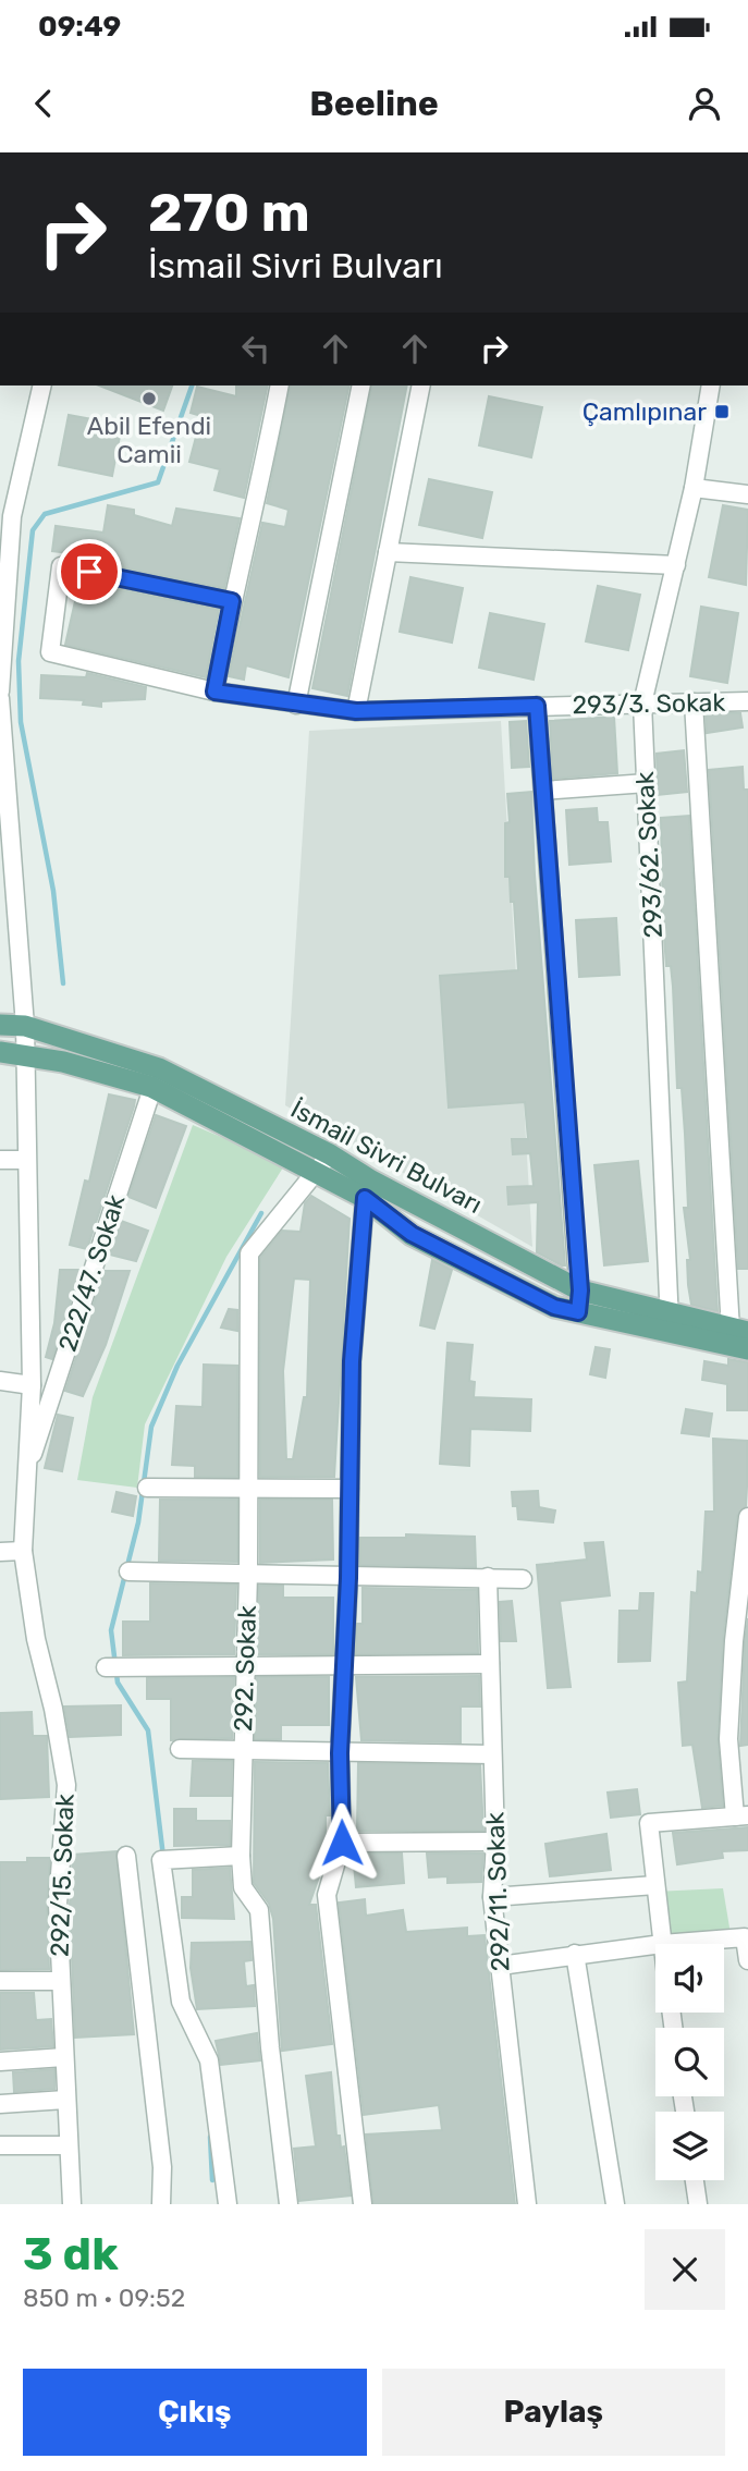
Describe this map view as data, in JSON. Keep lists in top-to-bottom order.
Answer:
{
  "streets": {
    "main road": ["İsmail Sivri Bulvarı"],
    "street": [
      "293/3. Sokak",
      "293/62. Sokak",
      "222/47. Sokak",
      "292. Sokak",
      "292/15. Sokak",
      "292/11. Sokak"
    ]
  },
  "crossings": [
    ["293/3. Sokak", "293/62. Sokak"],
    ["293/62. Sokak", "İsmail Sivri Bulvarı"],
    ["İsmail Sivri Bulvarı", "222/47. Sokak"],
    ["İsmail Sivri Bulvarı", "292. Sokak"],
    ["222/47. Sokak", "292/15. Sokak"]
  ],
  "places": {
    "other": ["Abil Efendi Camii"],
    "transit": ["Çamlıpınar"]
  },
  "page": {
    "status": "09:49",
    "header": "Beeline",
    "turn": ["270 m", "İsmail Sivri Bulvarı"],
    "heading": ["3 dk", "850 m · 09:52"],
    "buttons": ["Çıkış", "Paylaş"]
  }
}
